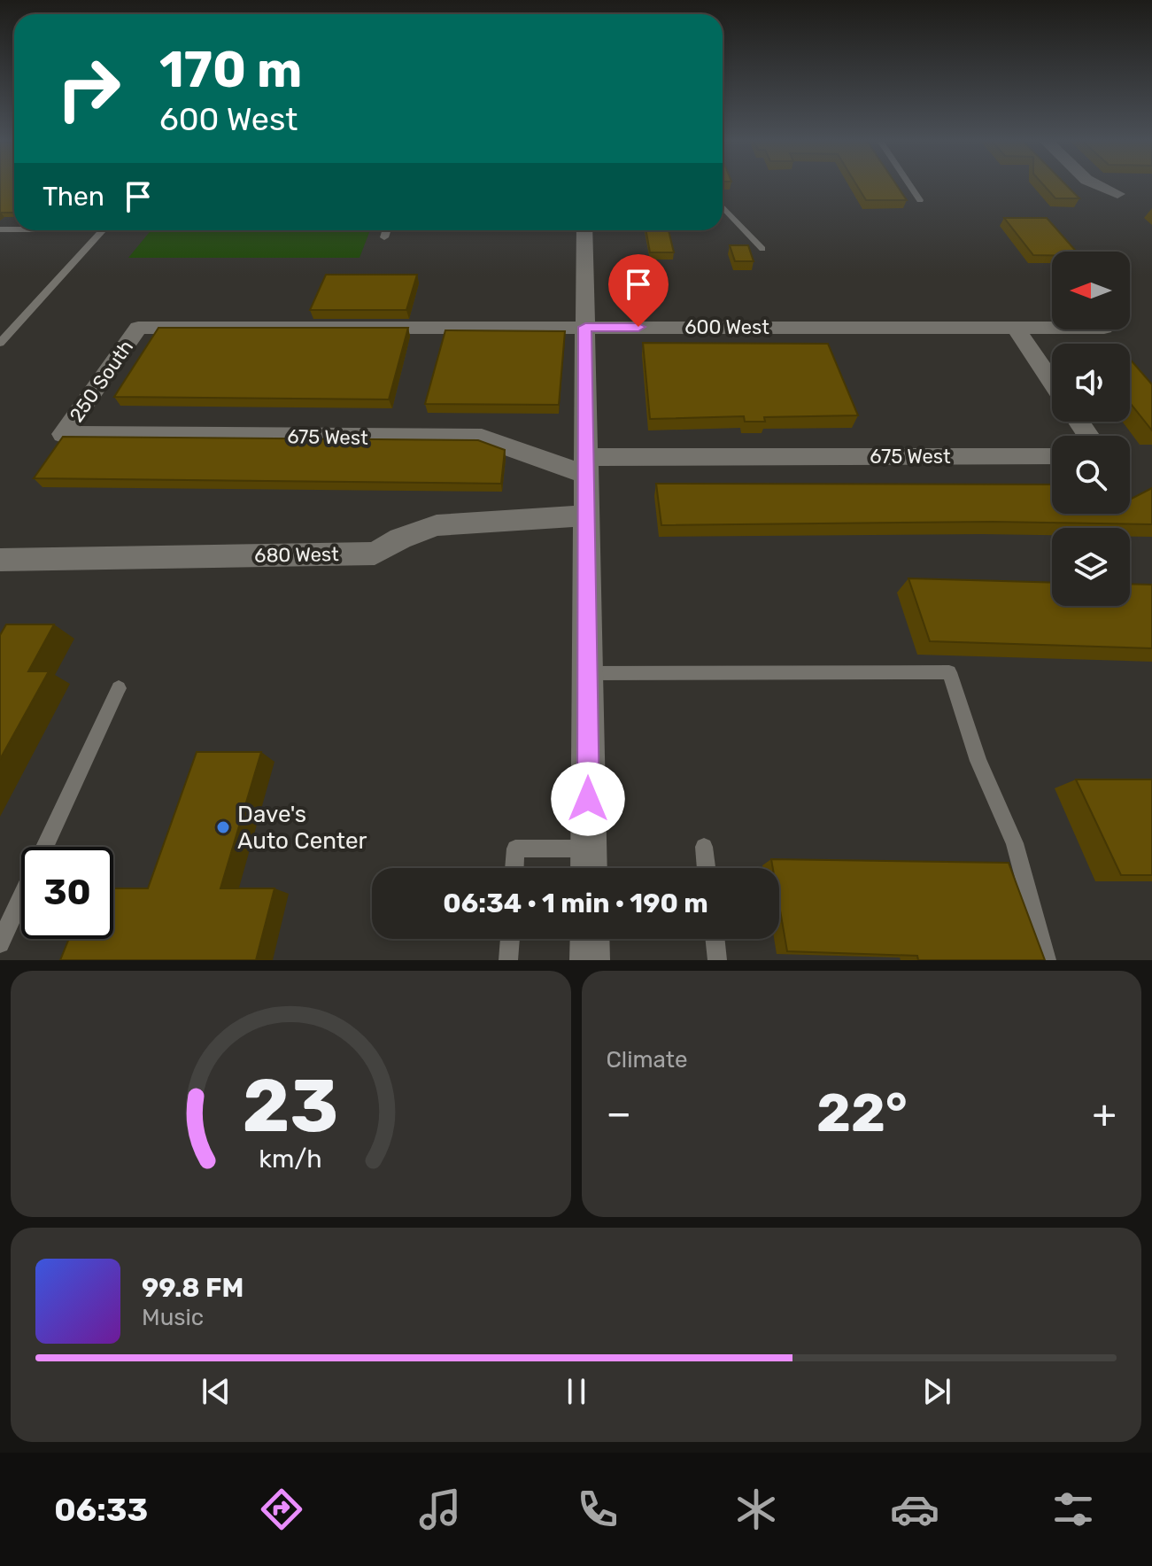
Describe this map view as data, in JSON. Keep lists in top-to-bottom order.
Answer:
{
  "streets": {
    "street": [
      "600 West",
      "250 South",
      "675 West",
      "680 West"
    ]
  },
  "crossings": [
    ["600 West", "250 South"],
    ["250 South", "675 West"]
  ],
  "places": ["Dave's Auto Center"],
  "north": "left",
  "page": {
    "turn": ["170 m", "600 West"],
    "then": "Then",
    "limit": "30",
    "trip": "06:34 · 1 min · 190 m",
    "tile": "Climate",
    "heat": ["−", "22°", "+"],
    "song": ["99.8 FM", "Music"],
    "tabs": "06:33",
    "gauge": ["23", "km/h"]
  }
}
